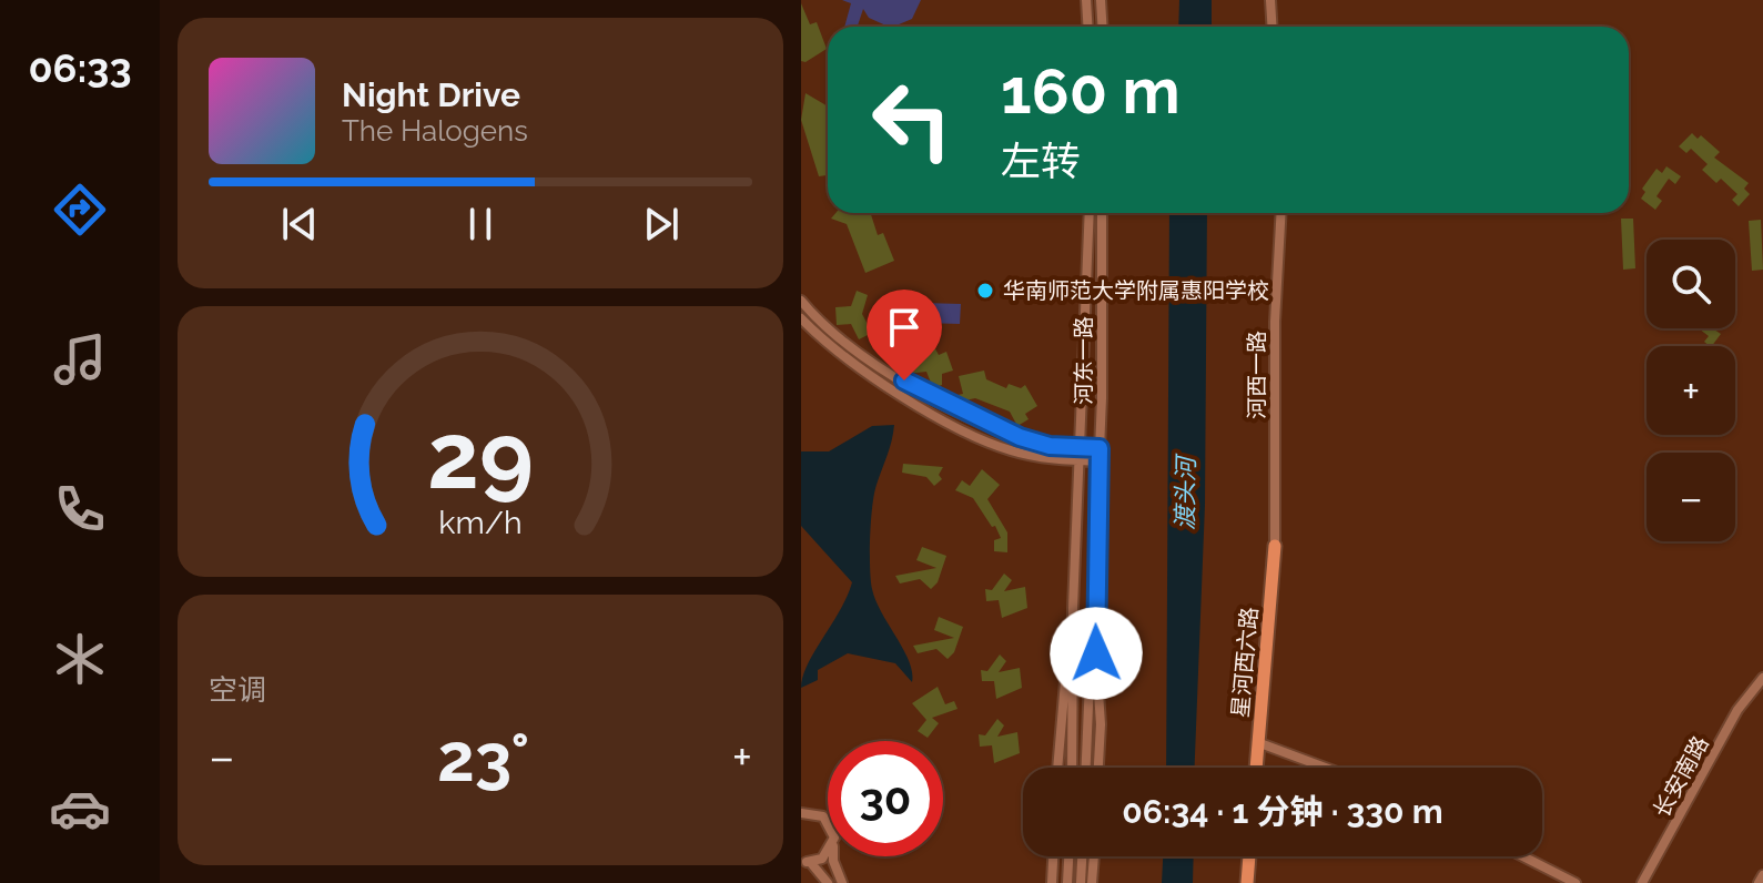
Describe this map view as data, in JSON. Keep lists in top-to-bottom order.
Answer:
{
  "streets": {
    "street": [
      "河东一路",
      "河西一路",
      "星河西六路",
      "长安南路"
    ]
  },
  "crossings": [
    ["河西一路", "星河西六路"]
  ],
  "water": ["渡头河"],
  "places": ["华南师范大学附属惠阳学校"],
  "page": {
    "tabs": "06:33",
    "turn": ["160 m", "左转"],
    "song": ["Night Drive", "The Halogens"],
    "map_buttons": ["+", "−"],
    "tile": "空调",
    "heat": ["−", "23°", "+"],
    "limit": "30",
    "trip": "06:34 · 1 分钟 · 330 m",
    "gauge": ["29", "km/h"]
  }
}
